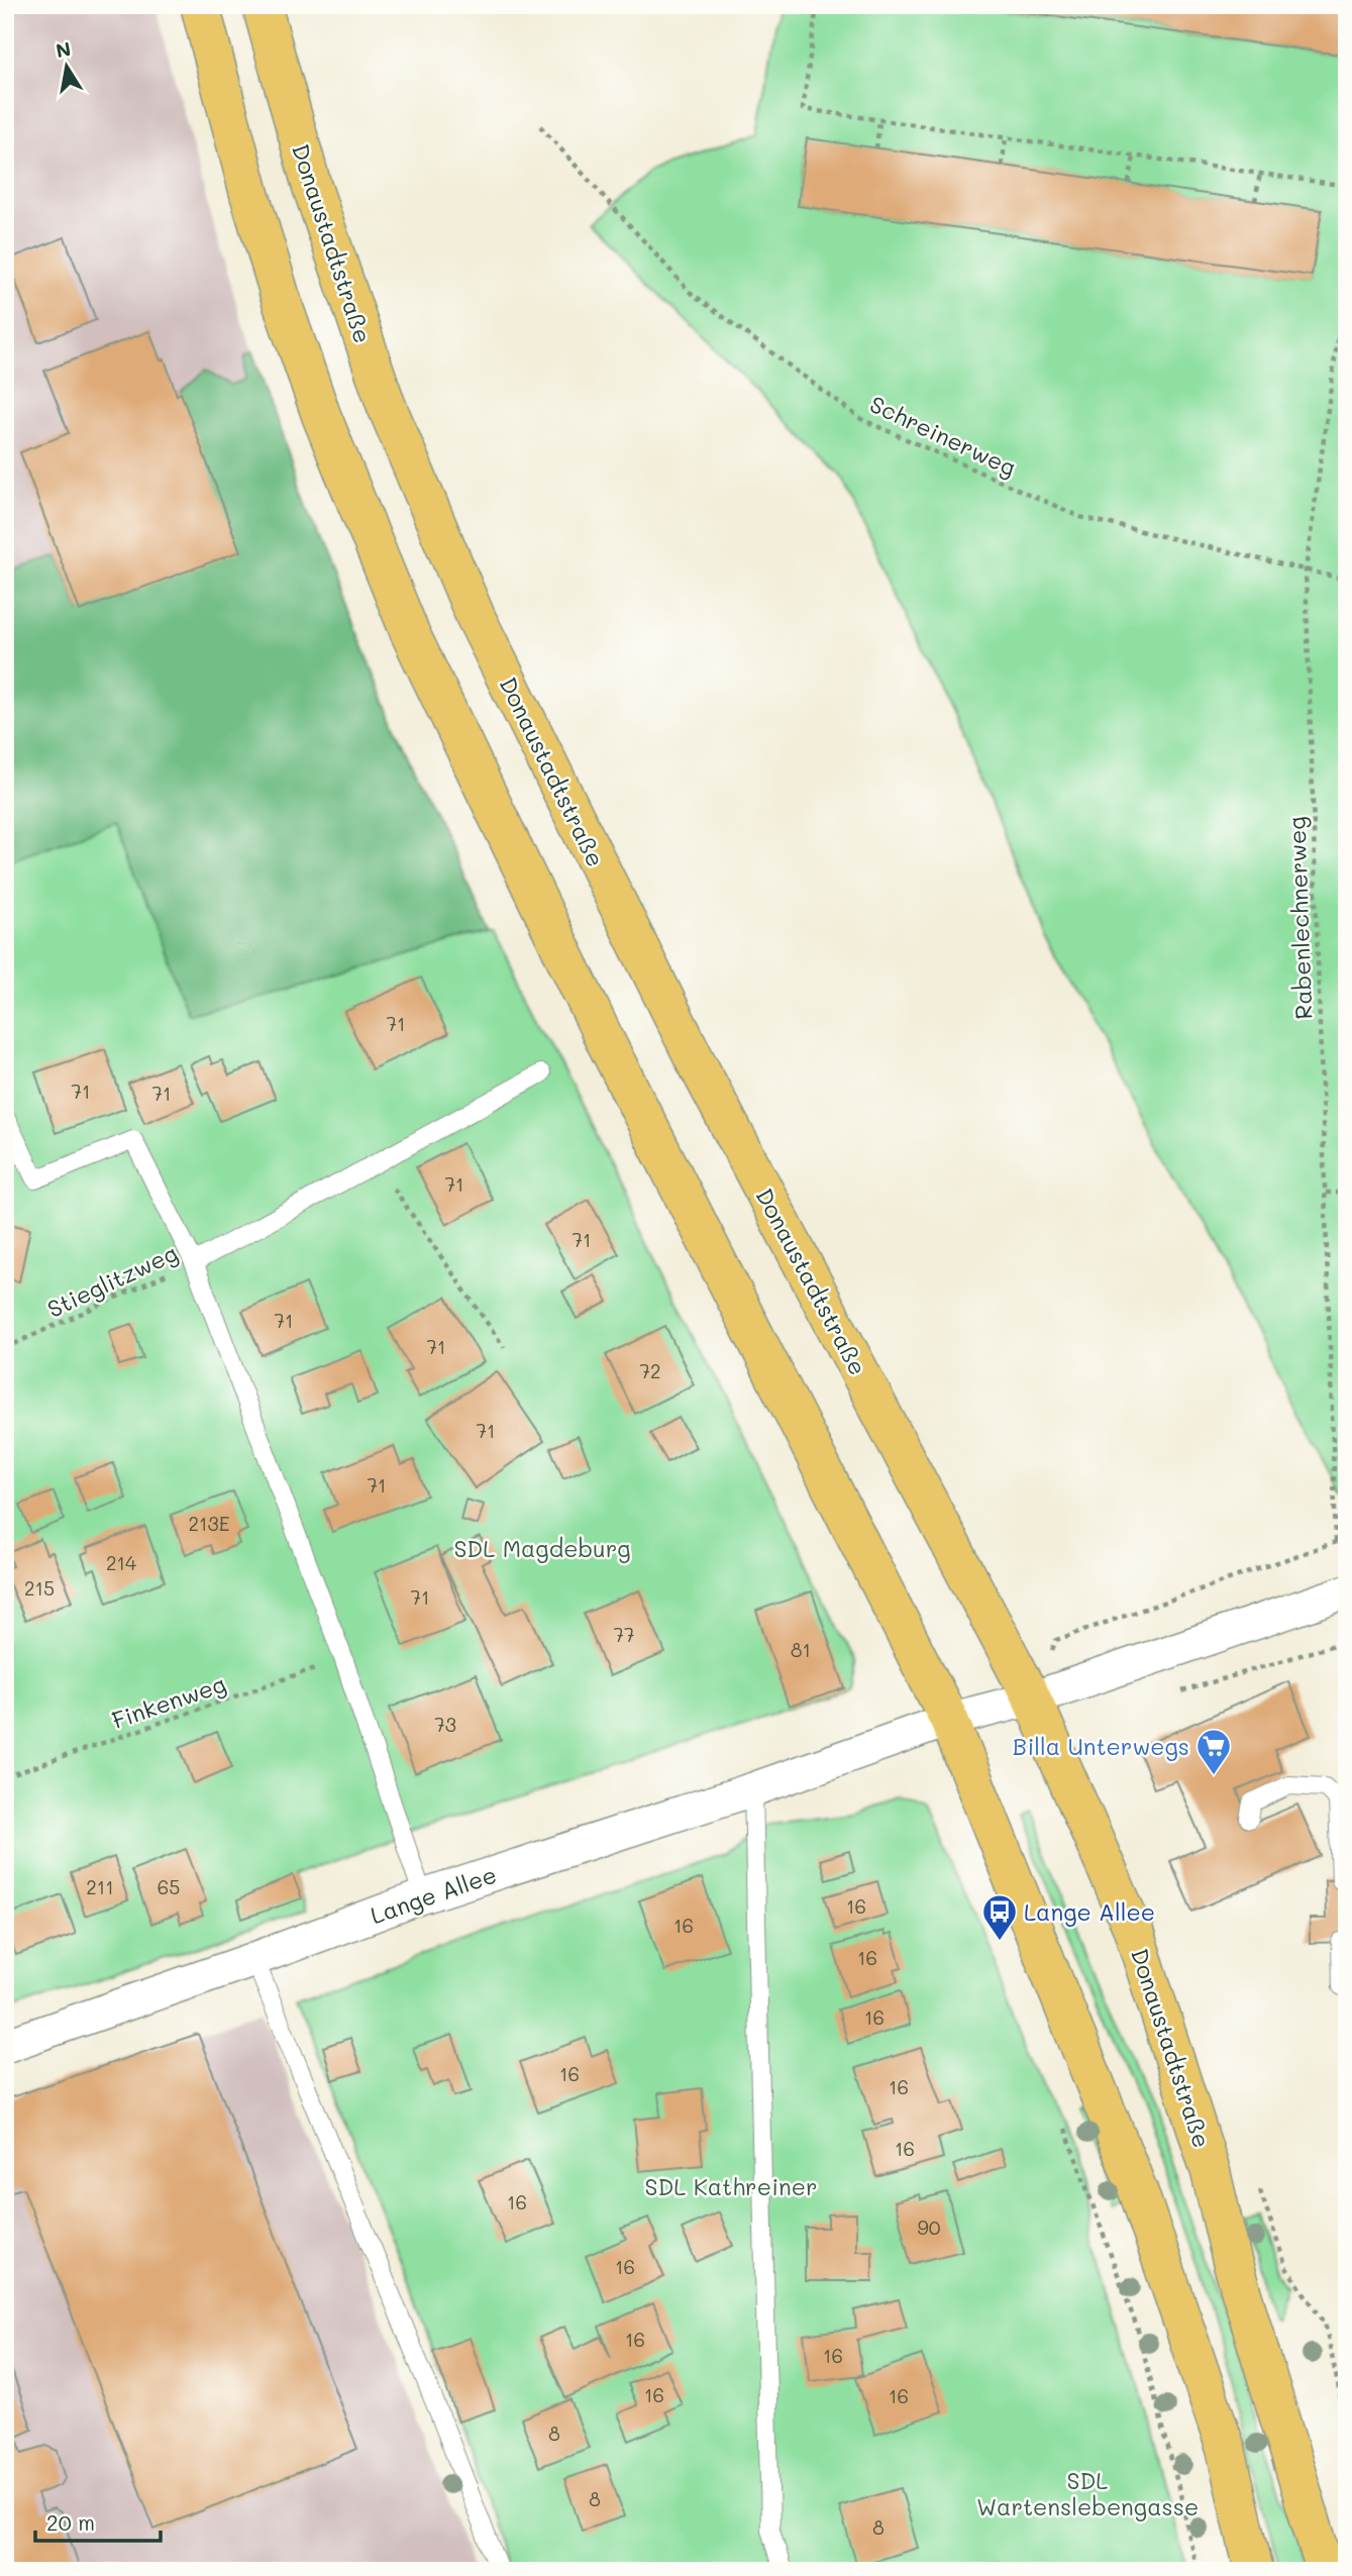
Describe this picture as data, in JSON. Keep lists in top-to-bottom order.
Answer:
{
  "streets": {
    "main road": ["Donaustadtstraße"],
    "street": ["Lange Allee"],
    "path": [
      "Schreinerweg",
      "Rabenlechnerweg",
      "Stieglitzweg",
      "Finkenweg"
    ]
  },
  "crossings": [
    ["Donaustadtstraße", "Lange Allee"],
    ["Schreinerweg", "Rabenlechnerweg"]
  ],
  "parks": ["SDL Magdeburg", "SDL Kathreiner", "SDL Wartenslebengasse"],
  "places": {
    "supermarket": ["Billa Unterwegs"],
    "bus stop": ["Lange Allee"]
  },
  "house_numbers": [
    "71",
    "71",
    "71",
    "71",
    "71",
    "71",
    "71",
    "72",
    "71",
    "71",
    "213E",
    "214",
    "215",
    "71",
    "77",
    "81",
    "73",
    "211",
    "65",
    "16",
    "16",
    "16",
    "16",
    "16",
    "16",
    "16",
    "16",
    "90",
    "16",
    "16",
    "16",
    "16",
    "16",
    "8",
    "8",
    "8"
  ],
  "scale_bar": "20 m",
  "north": "top"
}
